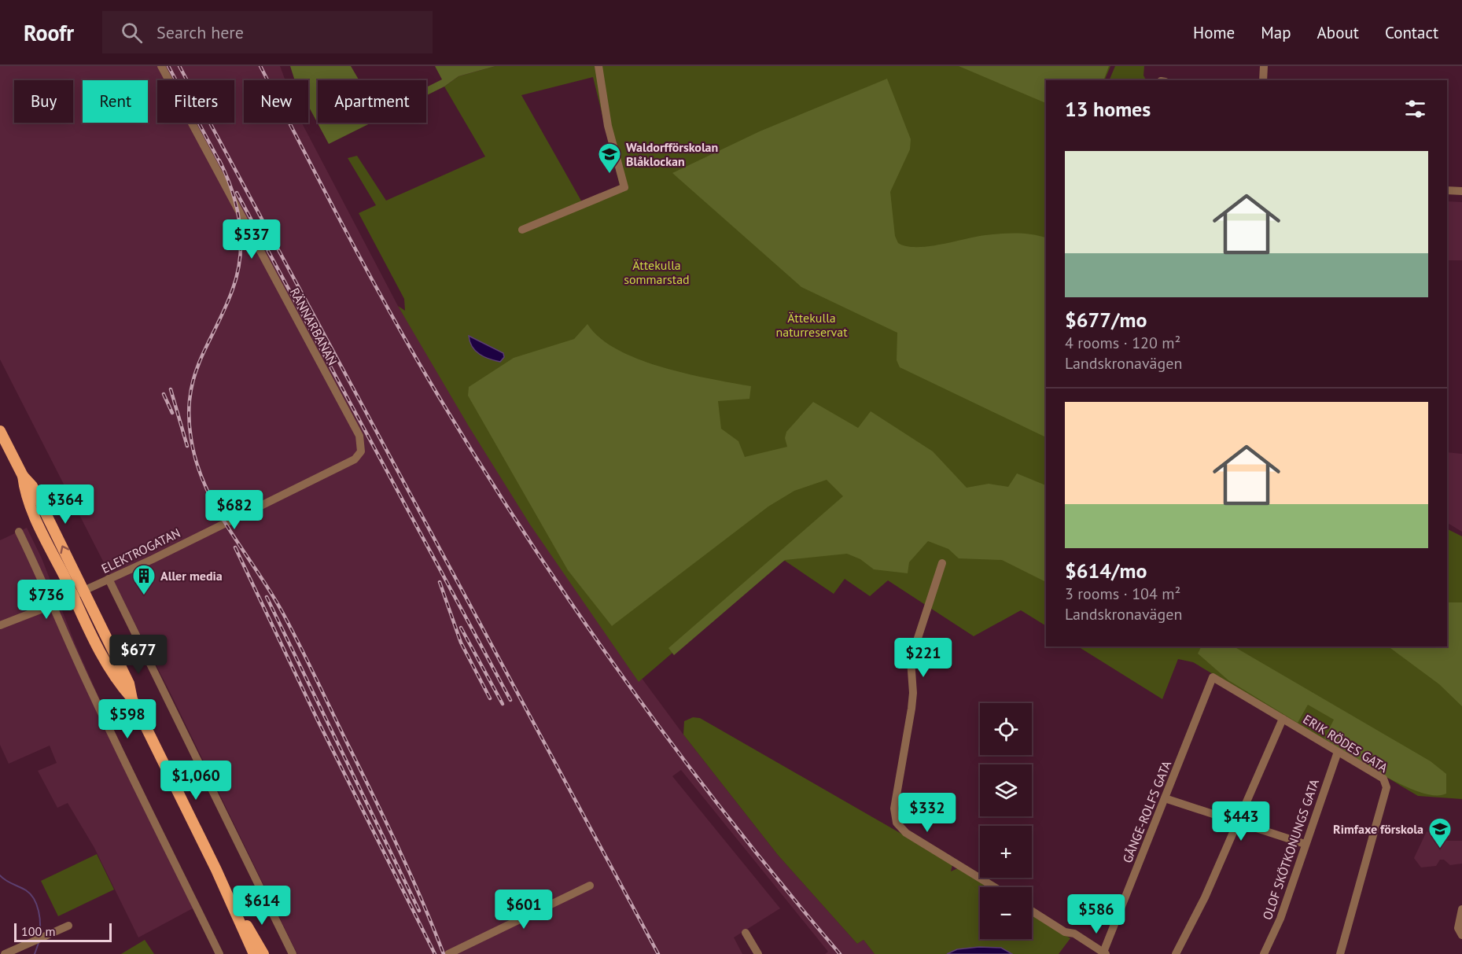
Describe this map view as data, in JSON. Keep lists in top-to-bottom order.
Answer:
{
  "streets": {
    "street": [
      "RÄNNARBANAN",
      "ELEKTROGATAN",
      "ERIK RÖDES GATA",
      "GÅNGE-ROLFS GATA",
      "OLOF SKÖTKONUNGS GATA"
    ]
  },
  "crossings": [
    ["RÄNNARBANAN", "ELEKTROGATAN"],
    ["ERIK RÖDES GATA", "GÅNGE-ROLFS GATA"],
    ["ERIK RÖDES GATA", "OLOF SKÖTKONUNGS GATA"]
  ],
  "parks": ["Ättekulla sommarstad", "Ättekulla naturreservat"],
  "places": {
    "school or university": ["Waldorfförskolan Blåklockan", "Rimfaxe förskola"],
    "building": ["Aller media"]
  },
  "scale_bar": "100 m",
  "page": {
    "header": "Roofr",
    "search": "Search here",
    "nav": [
      "Home",
      "Map",
      "About",
      "Contact"
    ],
    "chip": [
      "Buy",
      "Rent",
      "Filters",
      "New",
      "Apartment"
    ],
    "heading": "13 homes",
    "list": [
      {
        "name": "$677/mo",
        "note": "4 rooms · 120 m² · Landskronavägen"
      },
      {
        "name": "$614/mo",
        "note": "3 rooms · 104 m² · Landskronavägen"
      }
    ],
    "price": [
      "$537",
      "$364",
      "$682",
      "$736",
      "$677",
      "$221",
      "$598",
      "$1,060",
      "$332",
      "$443",
      "$614",
      "$601",
      "$586"
    ],
    "map_buttons": ["+", "−"],
    "scale": "100 m"
  }
}
